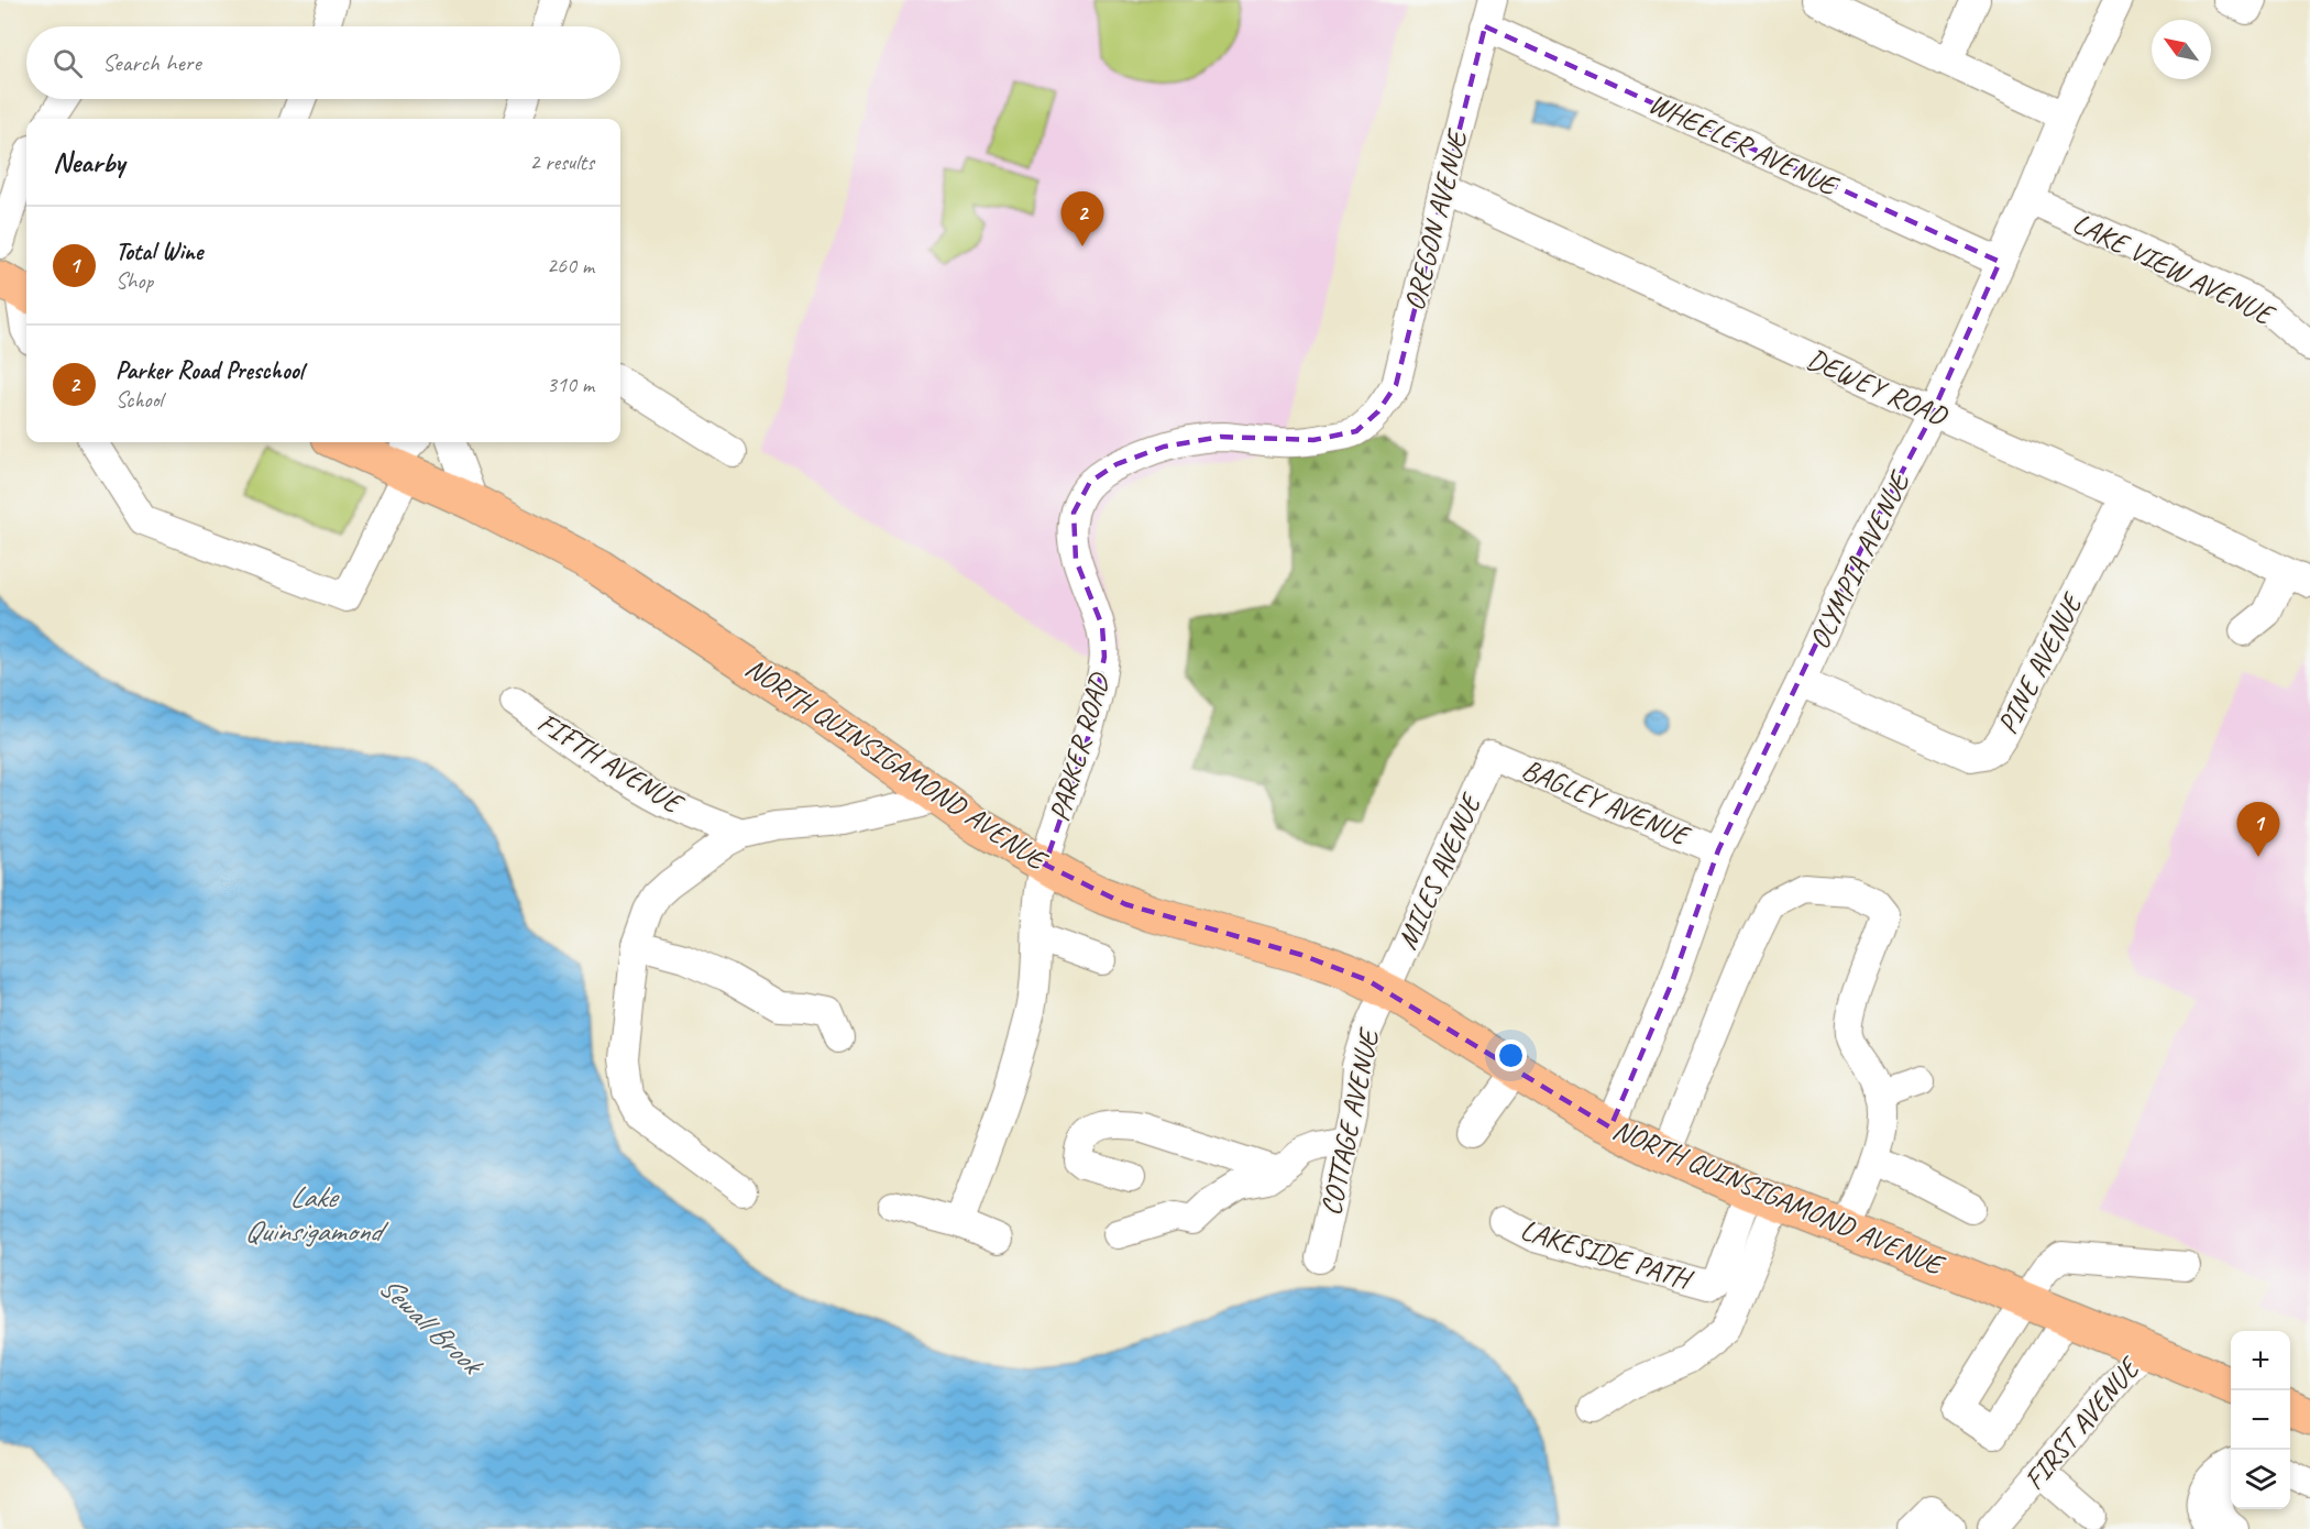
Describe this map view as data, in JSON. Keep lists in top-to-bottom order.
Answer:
{
  "streets": {
    "main road": ["NORTH QUINSIGAMOND AVENUE"],
    "street": [
      "WHEELER AVENUE",
      "OREGON AVENUE",
      "LAKE VIEW AVENUE",
      "DEWEY ROAD",
      "OLYMPIA AVENUE",
      "PINE AVENUE",
      "PARKER ROAD",
      "FIFTH AVENUE",
      "BAGLEY AVENUE",
      "MILES AVENUE",
      "COTTAGE AVENUE",
      "LAKESIDE PATH",
      "FIRST AVENUE"
    ]
  },
  "crossings": [
    ["WHEELER AVENUE", "OREGON AVENUE"],
    ["WHEELER AVENUE", "OLYMPIA AVENUE"],
    ["OREGON AVENUE", "DEWEY ROAD"],
    ["OREGON AVENUE", "PARKER ROAD"],
    ["LAKE VIEW AVENUE", "OLYMPIA AVENUE"],
    ["DEWEY ROAD", "OLYMPIA AVENUE"],
    ["DEWEY ROAD", "PINE AVENUE"],
    ["OLYMPIA AVENUE", "PINE AVENUE"],
    ["OLYMPIA AVENUE", "NORTH QUINSIGAMOND AVENUE"],
    ["OLYMPIA AVENUE", "BAGLEY AVENUE"],
    ["PARKER ROAD", "NORTH QUINSIGAMOND AVENUE"],
    ["NORTH QUINSIGAMOND AVENUE", "MILES AVENUE"],
    ["NORTH QUINSIGAMOND AVENUE", "COTTAGE AVENUE"],
    ["NORTH QUINSIGAMOND AVENUE", "FIRST AVENUE"],
    ["BAGLEY AVENUE", "MILES AVENUE"],
    ["MILES AVENUE", "COTTAGE AVENUE"]
  ],
  "water": ["Lake Quinsigamond", "Sewall Brook"],
  "north": "top left",
  "page": {
    "search": "Search here",
    "heading": ["Nearby", "2 results"],
    "pins": ["2", "1"],
    "list": [
      {
        "mark": "1",
        "name": "Total Wine",
        "note": "Shop",
        "value": "260 m"
      },
      {
        "mark": "2",
        "name": "Parker Road Preschool",
        "note": "School",
        "value": "310 m"
      }
    ],
    "map_buttons": ["+", "−"]
  }
}
